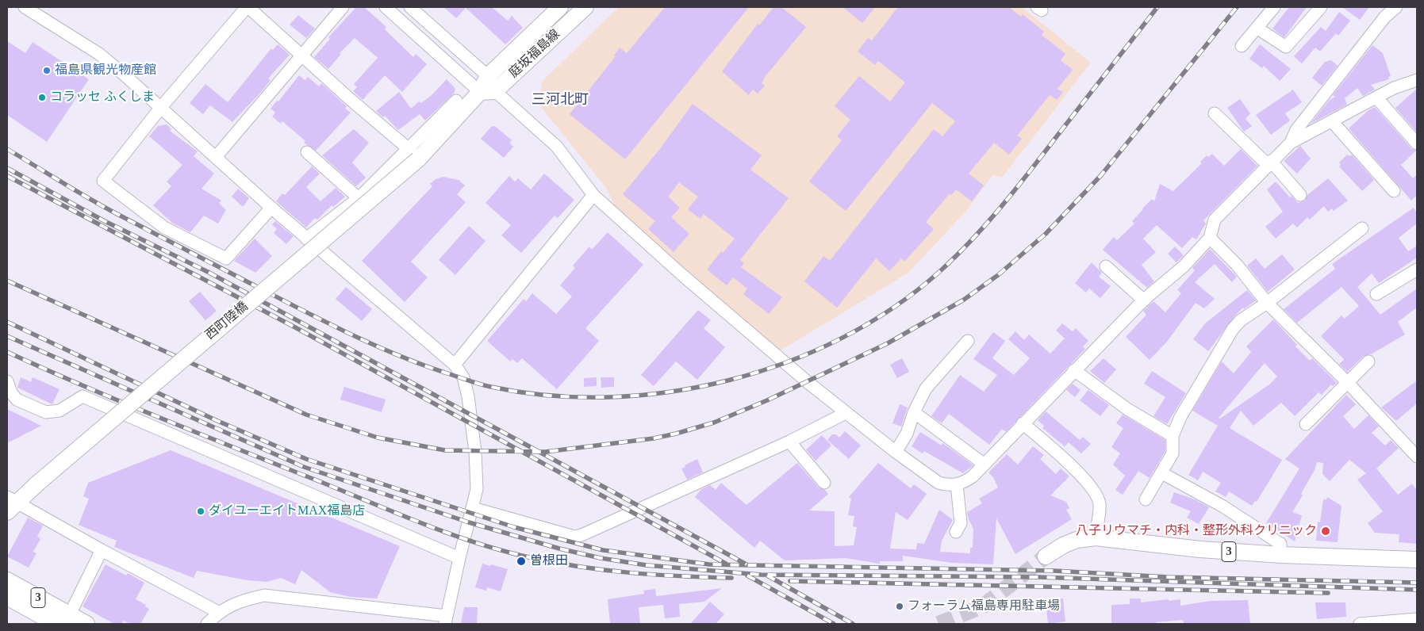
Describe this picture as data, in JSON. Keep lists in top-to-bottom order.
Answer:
{
  "streets": {
    "main road": ["庭坂福島線", "西町陸橋", "3"]
  },
  "crossings": [
    ["庭坂福島線", "西町陸橋"]
  ],
  "districts": ["三河北町"],
  "places": [
    "福島県観光物産館",
    "コラッセ ふくしま",
    "ダイユーエイトMAX福島店",
    "八子リウマチ・内科・整形外科クリニック",
    "曽根田",
    "フォーラム福島専用駐車場"
  ]
}
